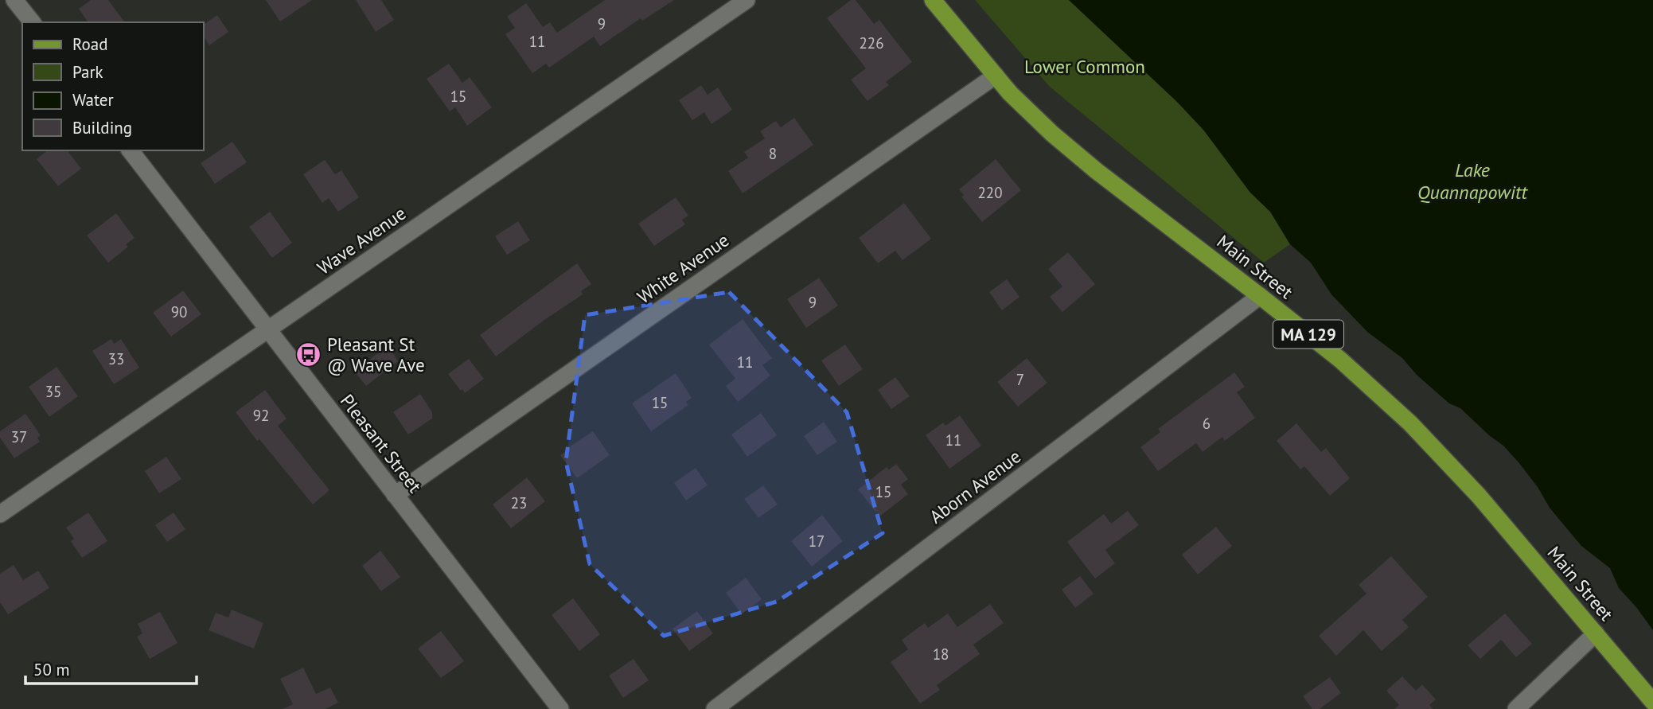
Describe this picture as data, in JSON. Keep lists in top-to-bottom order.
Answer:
{
  "streets": {
    "main road": ["Main Street", "MA 129"],
    "street": [
      "Wave Avenue",
      "White Avenue",
      "Pleasant Street",
      "Aborn Avenue"
    ]
  },
  "crossings": [
    ["Wave Avenue", "Pleasant Street"],
    ["Main Street", "White Avenue"],
    ["Main Street", "Aborn Avenue"],
    ["White Avenue", "Pleasant Street"]
  ],
  "water": ["Lake Quannapowitt"],
  "parks": ["Lower Common"],
  "places": {
    "bus stop": ["Pleasant St @ Wave Ave"]
  },
  "house_numbers": [
    "9",
    "11",
    "226",
    "15",
    "8",
    "220",
    "9",
    "90",
    "33",
    "11",
    "7",
    "35",
    "15",
    "92",
    "6",
    "37",
    "11",
    "15",
    "23",
    "17",
    "18"
  ],
  "legend": [
    "Road",
    "Park",
    "Water",
    "Building"
  ],
  "scale_bar": "50 m"
}
